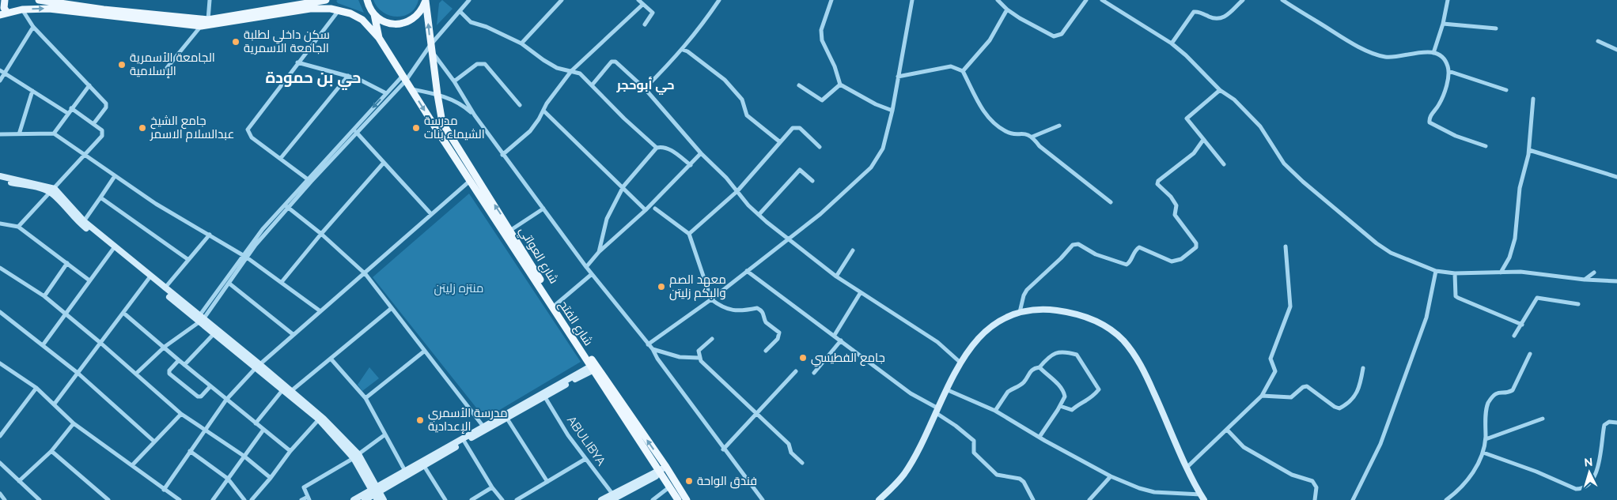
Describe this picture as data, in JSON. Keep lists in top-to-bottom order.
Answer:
{
  "streets": {
    "main road": ["شارع العواتي", "شارع الفتح"],
    "street": ["ABULIBYA"]
  },
  "crossings": [
    ["شارع العواتي", "شارع الفتح"]
  ],
  "districts": ["حي بن حمودة", "حي أبوحجر"],
  "parks": ["منتزه زليتن"],
  "places": [
    "سكن داخلي لطلبة الجامعة اﻻسمرية",
    "الجامعة الأسمرية الإسلامية",
    "جامع الشيخ عبدالسلام الاسمر",
    "مدرسة الشيماء بنات",
    "معهد الصم والبكم زليتن",
    "جامع الفطيسي",
    "مدرسة الأسمري الإعدادية",
    "فندق الواحة"
  ],
  "north": "top"
}
